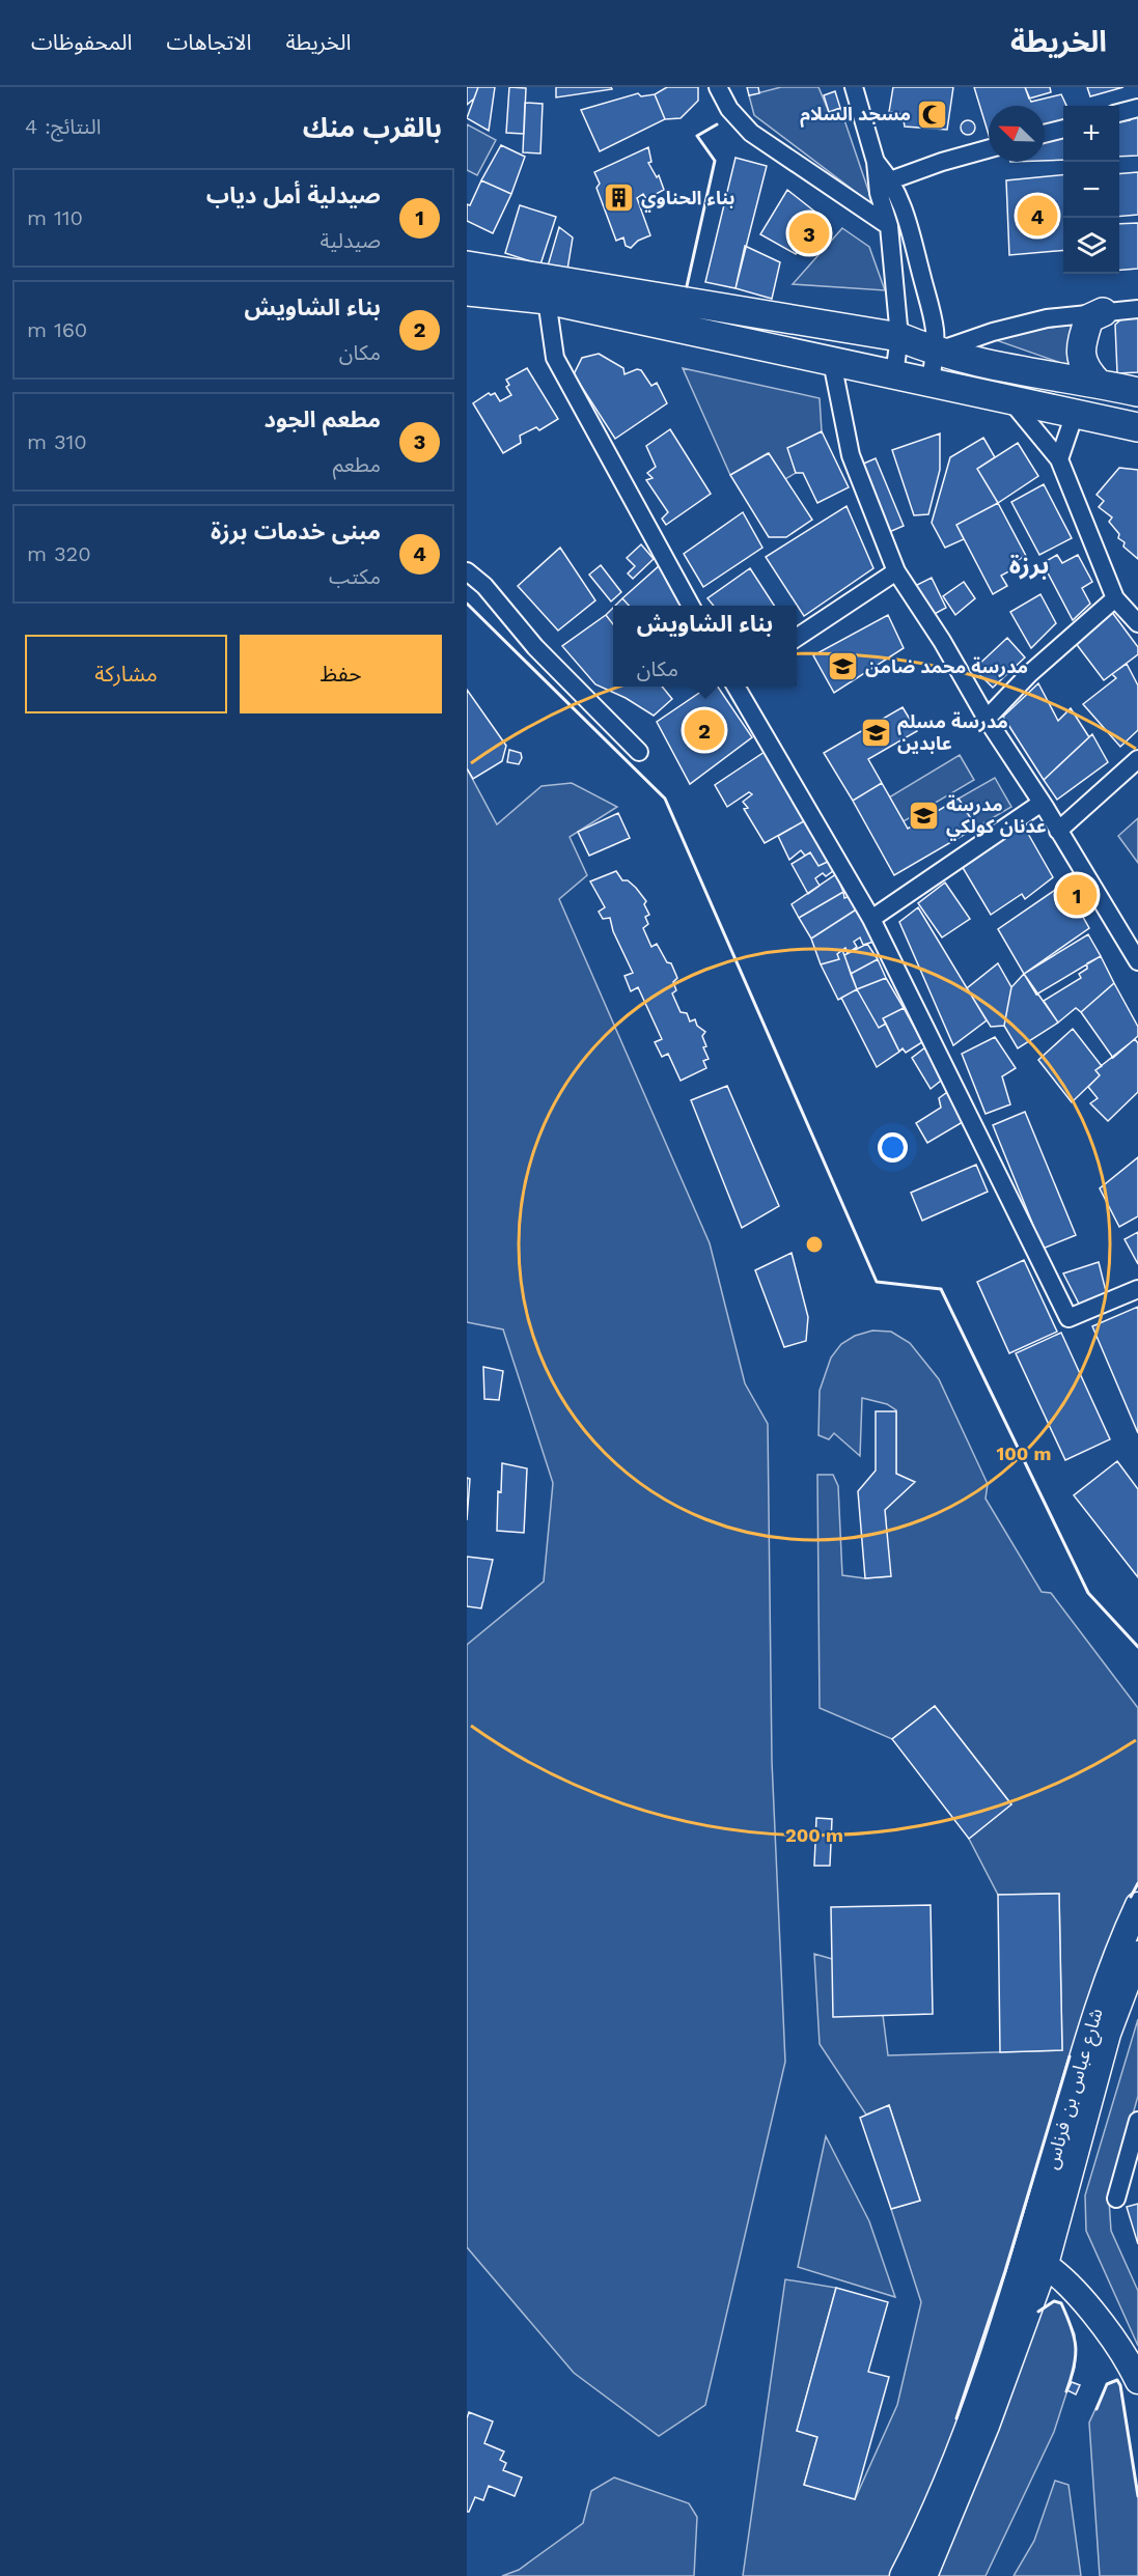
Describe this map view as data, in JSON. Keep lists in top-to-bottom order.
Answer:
{
  "streets": {
    "main road": ["شارع عباس بن فرناس"]
  },
  "districts": ["برزة"],
  "places": {
    "mosque": ["مسجد السلام"],
    "building": ["بناء الحناوي"],
    "school or university": ["مدرسة محمد ضامن", "مدرسة مسلم عابدين", "مدرسة عدنان كولكي"]
  },
  "north": "top left",
  "page": {
    "header": "الخريطة",
    "nav": ["الخريطة", "الاتجاهات", "المحفوظات"],
    "heading": ["بالقرب منك", "النتائج: 4"],
    "map_buttons": ["+", "−"],
    "list": [
      {
        "mark": "1",
        "name": "صيدلية أمل دياب",
        "note": "صيدلية",
        "value": "110 m"
      },
      {
        "mark": "2",
        "name": "بناء الشاويش",
        "note": "مكان",
        "value": "160 m"
      },
      {
        "mark": "3",
        "name": "مطعم الجود",
        "note": "مطعم",
        "value": "310 m"
      },
      {
        "mark": "4",
        "name": "مبنى خدمات برزة",
        "note": "مكتب",
        "value": "320 m"
      }
    ],
    "pins": [
      "4",
      "3",
      "2",
      "1"
    ],
    "popup": ["بناء الشاويش", "مكان"],
    "buttons": ["حفظ", "مشاركة"]
  },
  "rings": ["100 m", "200 m"]
}
